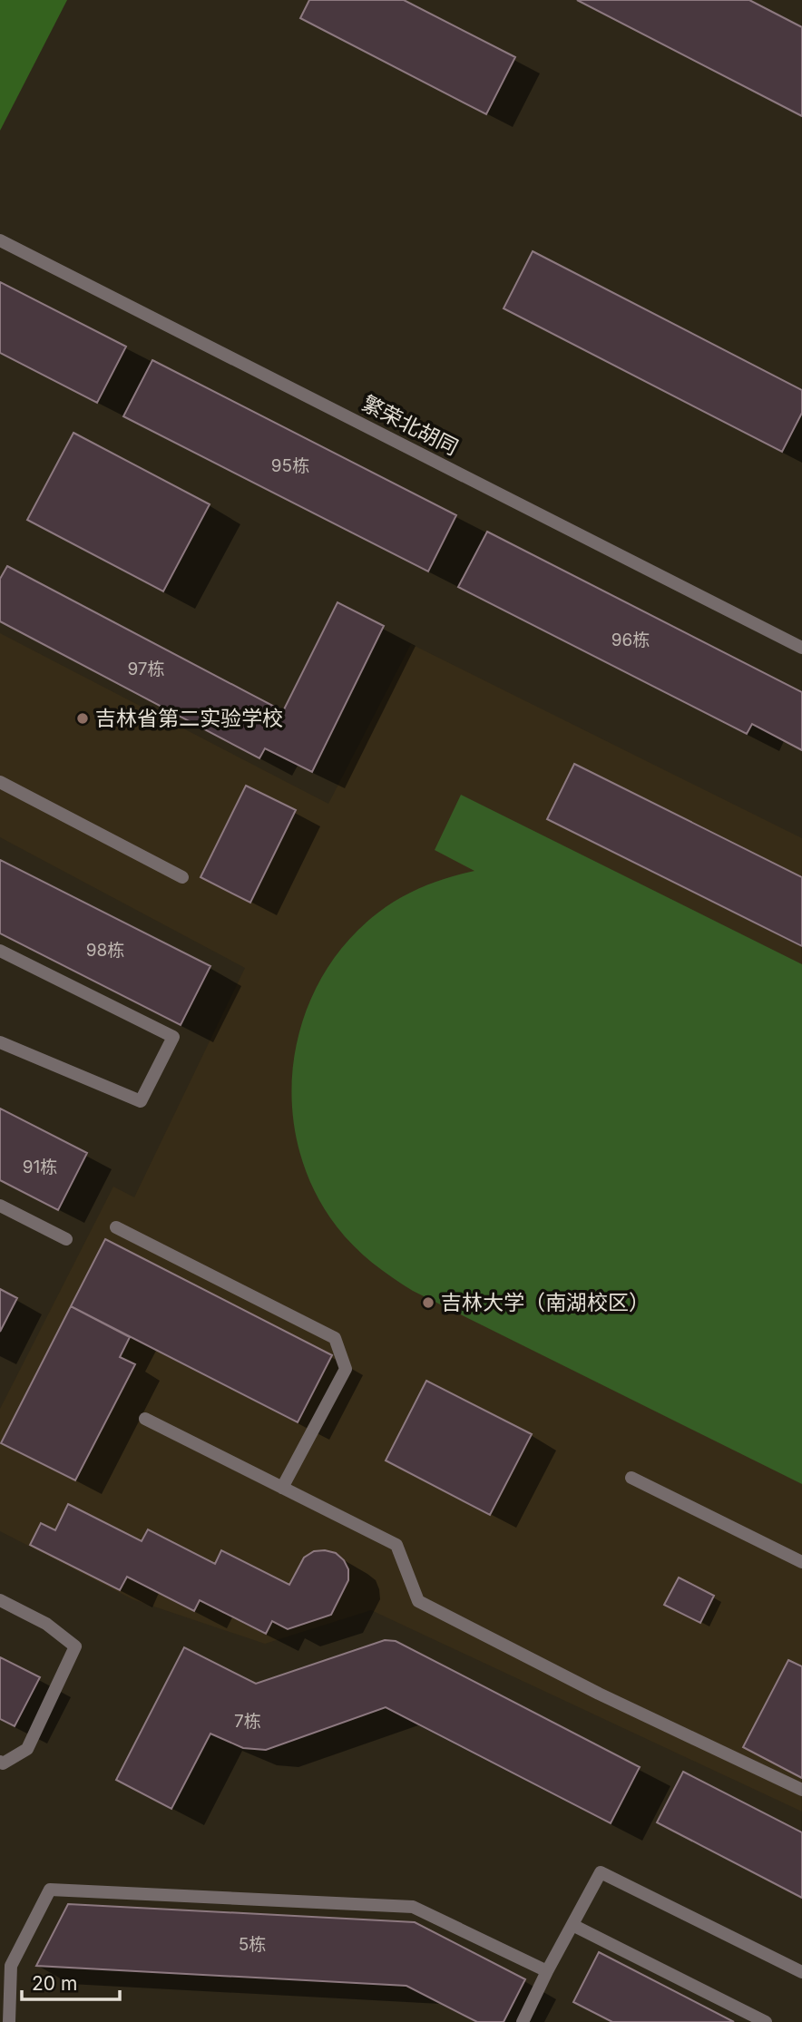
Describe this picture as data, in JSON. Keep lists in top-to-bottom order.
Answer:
{
  "streets": {
    "street": ["繁荣北胡同"]
  },
  "places": ["吉林省第二实验学校", "吉林大学（南湖校区）"],
  "house_numbers": [
    "95栋",
    "96栋",
    "97栋",
    "98栋",
    "91栋",
    "7栋",
    "5栋"
  ],
  "scale_bar": "20 m"
}
